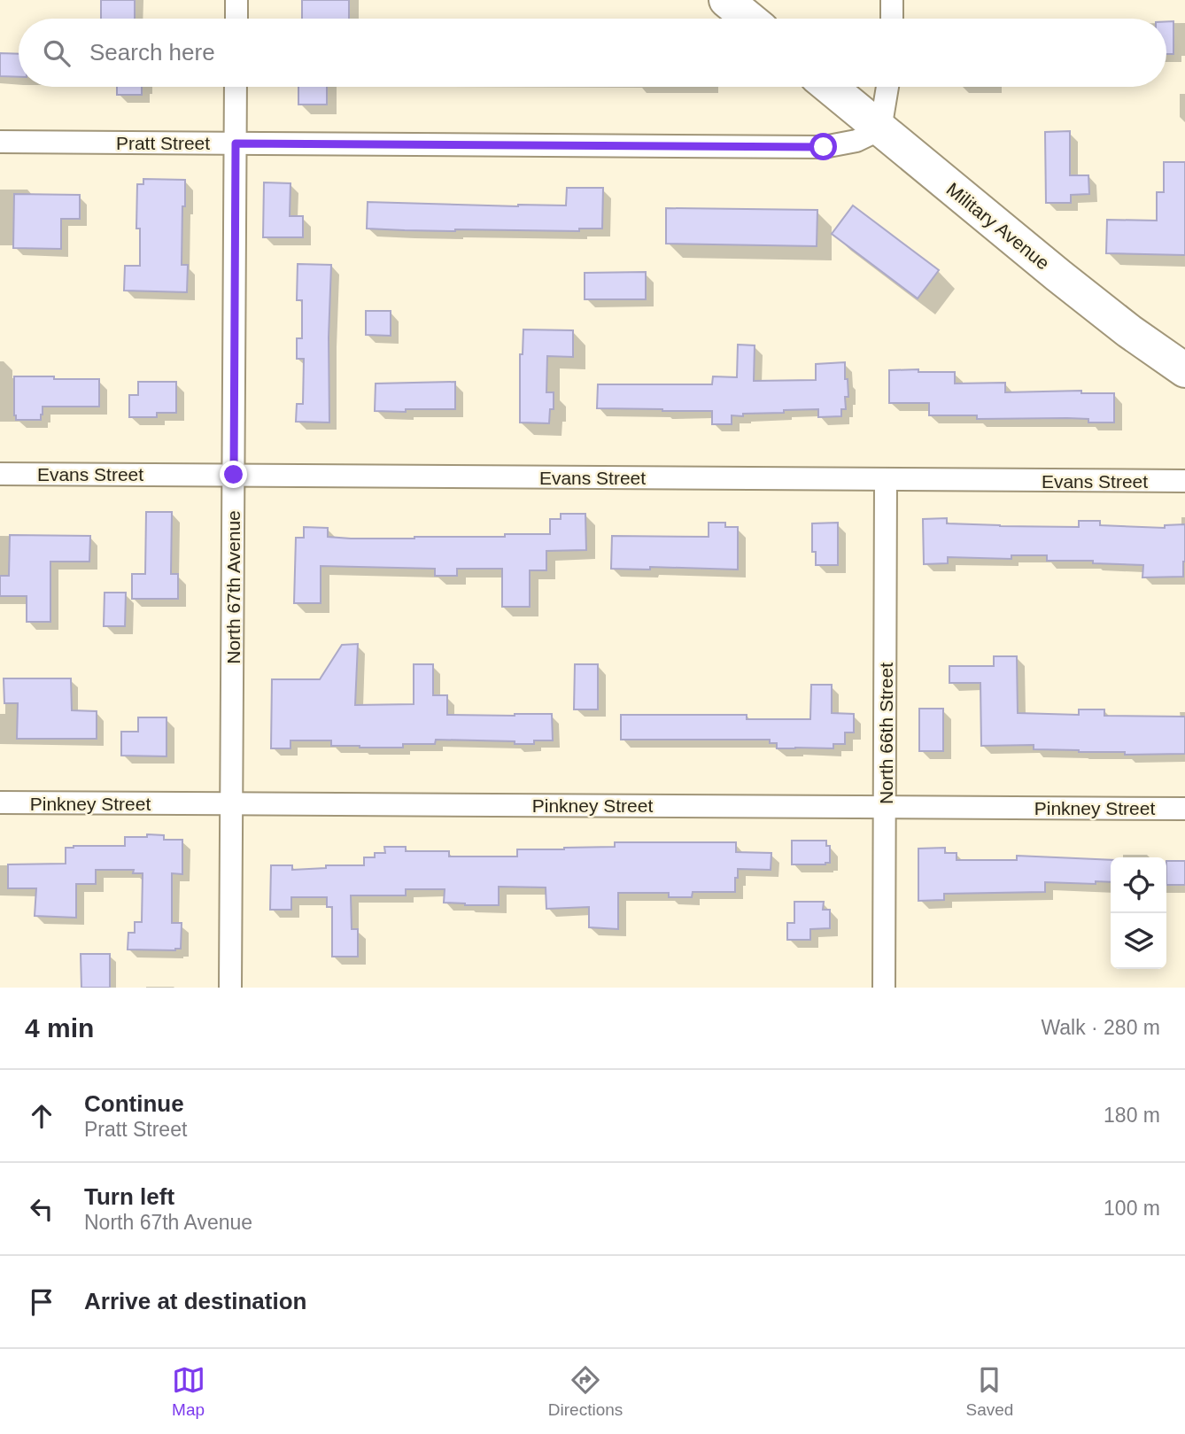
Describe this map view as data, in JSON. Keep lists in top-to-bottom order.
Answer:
{
  "streets": {
    "main road": ["Military Avenue"],
    "street": [
      "Pratt Street",
      "Evans Street",
      "North 67th Avenue",
      "North 66th Street",
      "Pinkney Street"
    ]
  },
  "crossings": [
    ["Pratt Street", "Military Avenue"],
    ["Pratt Street", "North 67th Avenue"],
    ["Evans Street", "North 67th Avenue"],
    ["Evans Street", "North 66th Street"],
    ["North 67th Avenue", "Pinkney Street"],
    ["North 66th Street", "Pinkney Street"]
  ],
  "page": {
    "search": "Search here",
    "heading": ["4 min", "Walk · 280 m"],
    "list": [
      ["Continue", "Pratt Street", "180 m"],
      ["Turn left", "North 67th Avenue", "100 m"],
      "Arrive at destination"
    ],
    "nav": ["Map", "Directions", "Saved"]
  }
}
